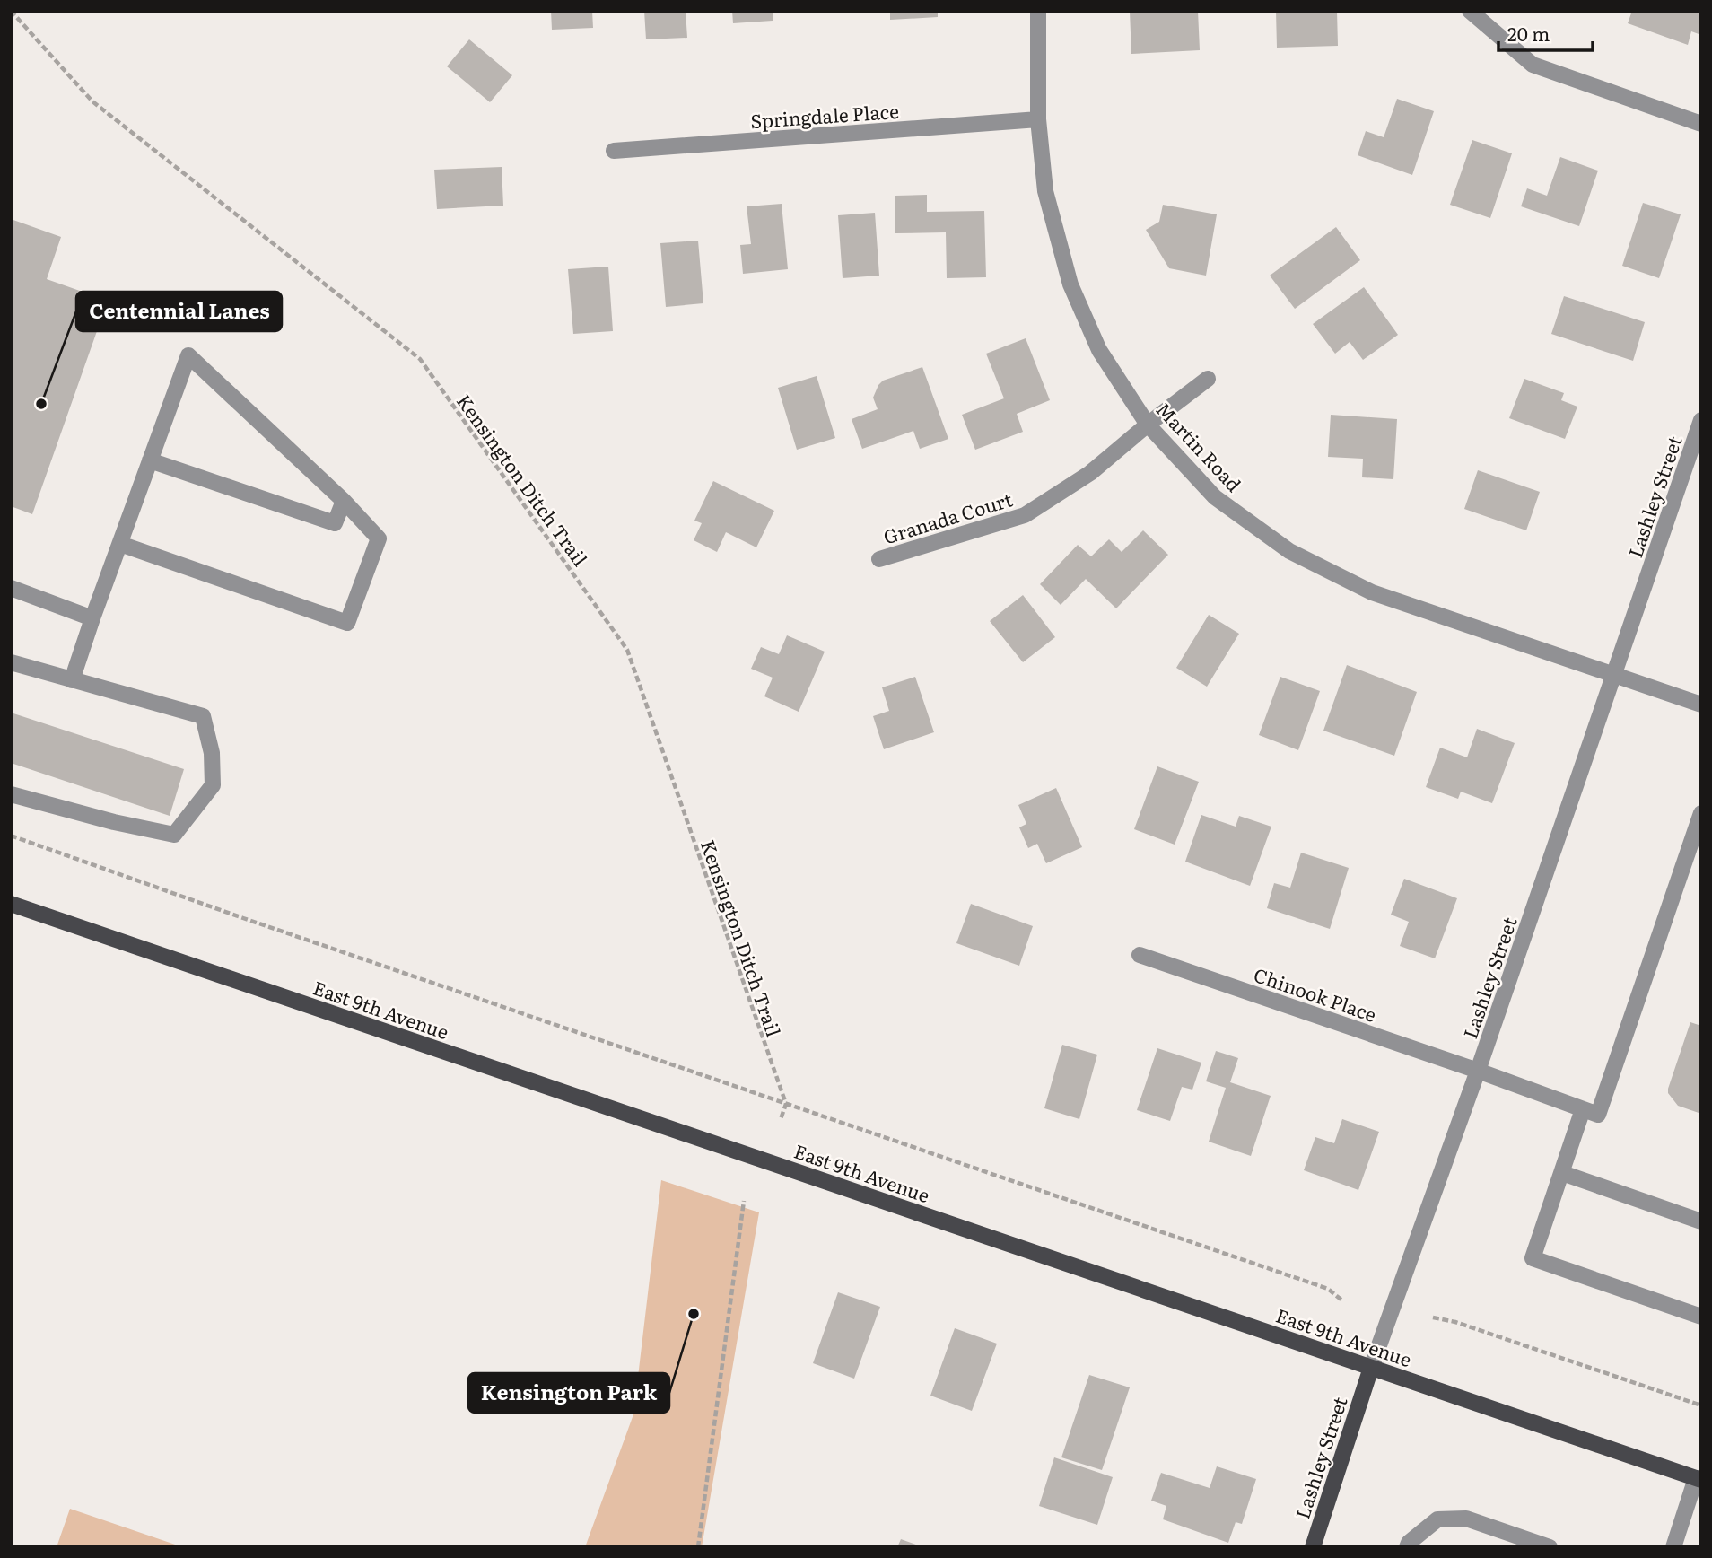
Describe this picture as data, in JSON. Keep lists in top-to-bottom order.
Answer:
{
  "streets": {
    "main road": ["Lashley Street", "East 9th Avenue"],
    "street": [
      "Springdale Place",
      "Martin Road",
      "Granada Court",
      "Chinook Place"
    ],
    "path": ["Kensington Ditch Trail"]
  },
  "crossings": [
    ["Springdale Place", "Martin Road"],
    ["Martin Road", "Lashley Street"],
    ["Martin Road", "Granada Court"],
    ["Lashley Street", "Chinook Place"],
    ["Lashley Street", "East 9th Avenue"]
  ],
  "places": ["Centennial Lanes", "Kensington Park"],
  "scale_bar": "20 m"
}
